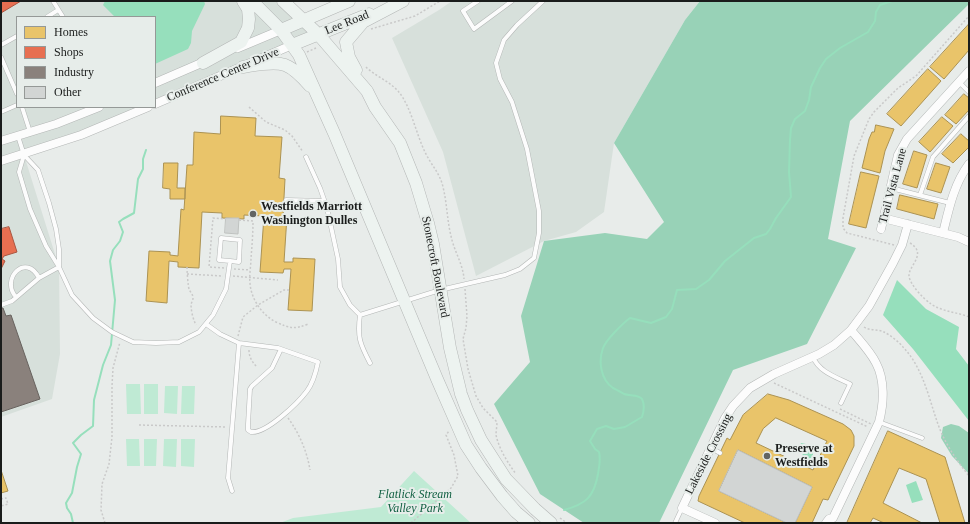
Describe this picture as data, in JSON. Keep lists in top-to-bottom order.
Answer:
{
  "streets": {
    "main road": ["Lee Road", "Stonecroft Boulevard"],
    "street": ["Conference Center Drive", "Trail Vista Lane", "Lakeside Crossing"]
  },
  "crossings": [
    ["Lee Road", "Conference Center Drive"],
    ["Lee Road", "Stonecroft Boulevard"]
  ],
  "parks": ["Flatlick Stream Valley Park"],
  "places": ["Westfields Marriott Washington Dulles", "Preserve at Westfields"],
  "legend": [
    "Homes",
    "Shops",
    "Industry",
    "Other"
  ]
}
